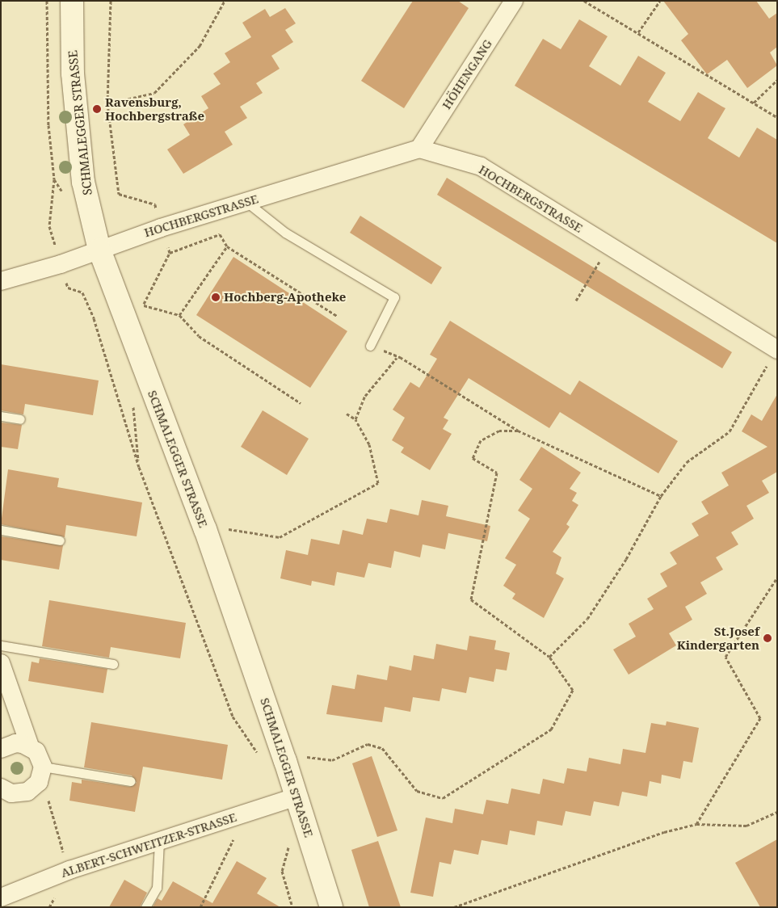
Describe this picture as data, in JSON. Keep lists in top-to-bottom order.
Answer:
{
  "streets": {
    "street": [
      "HÖHENGANG",
      "SCHMALEGGER STRASSE",
      "HOCHBERGSTRASSE",
      "ALBERT-SCHWEITZER-STRASSE"
    ]
  },
  "crossings": [
    ["HÖHENGANG", "HOCHBERGSTRASSE"],
    ["SCHMALEGGER STRASSE", "HOCHBERGSTRASSE"],
    ["SCHMALEGGER STRASSE", "ALBERT-SCHWEITZER-STRASSE"]
  ],
  "places": ["Ravensburg, Hochbergstraße", "Hochberg-Apotheke", "St.Josef Kindergarten"]
}
